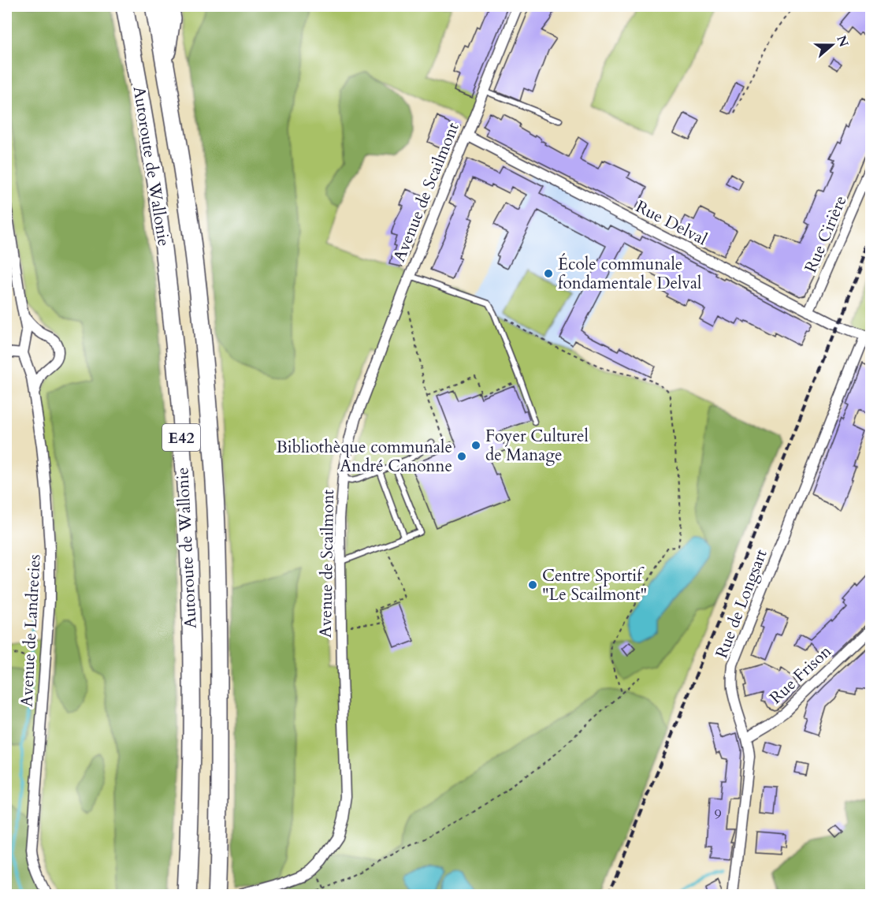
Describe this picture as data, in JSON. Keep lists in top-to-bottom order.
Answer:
{
  "streets": {
    "highway": ["Autoroute de Wallonie", "E42"],
    "street": [
      "Avenue de Scailmont",
      "Rue Delval",
      "Rue Cirière",
      "Rue de Longsart",
      "Avenue de Landrecies",
      "Rue Frison"
    ]
  },
  "crossings": [
    ["Avenue de Scailmont", "Rue Delval"],
    ["Rue Delval", "Rue Cirière"],
    ["Rue Delval", "Rue de Longsart"],
    ["Rue de Longsart", "Rue Frison"]
  ],
  "places": [
    "École communale fondamentale Delval",
    "Foyer Culturel de Manage",
    "Bibliothèque communale André Canonne",
    "Centre Sportif \"Le Scailmont\""
  ],
  "house_numbers": ["9"],
  "north": "right"
}
